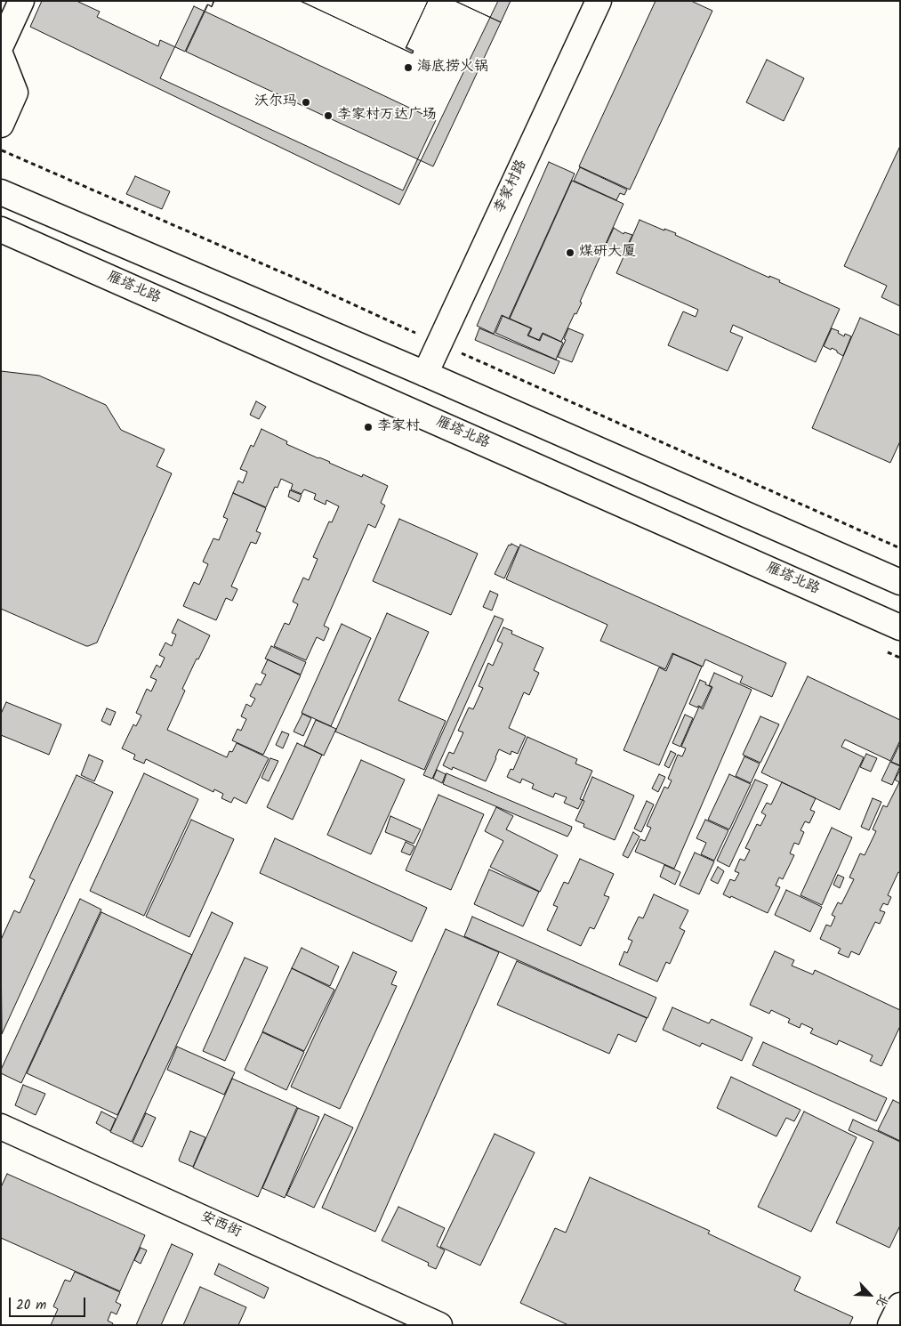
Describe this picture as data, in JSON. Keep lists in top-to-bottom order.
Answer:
{
  "streets": {
    "main road": ["李家村路", "雁塔北路", "安西街"]
  },
  "places": [
    "海底捞火锅",
    "沃尔玛",
    "李家村万达广场",
    "煤研大厦",
    "李家村"
  ],
  "scale_bar": "20 m",
  "north": "bottom right"
}
